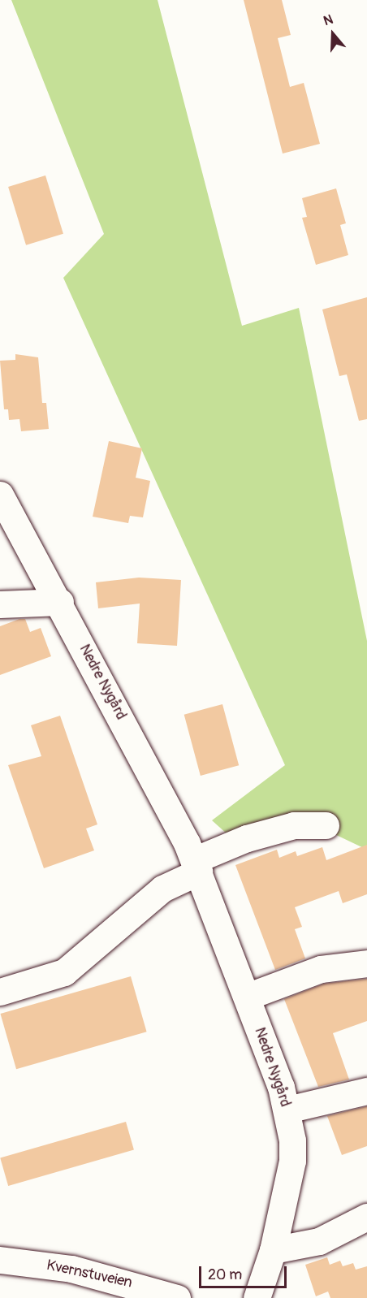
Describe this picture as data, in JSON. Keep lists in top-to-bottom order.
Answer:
{
  "streets": {
    "street": ["Nedre Nygård", "Kvernstuveien"]
  },
  "scale_bar": "20 m",
  "north": "top"
}
